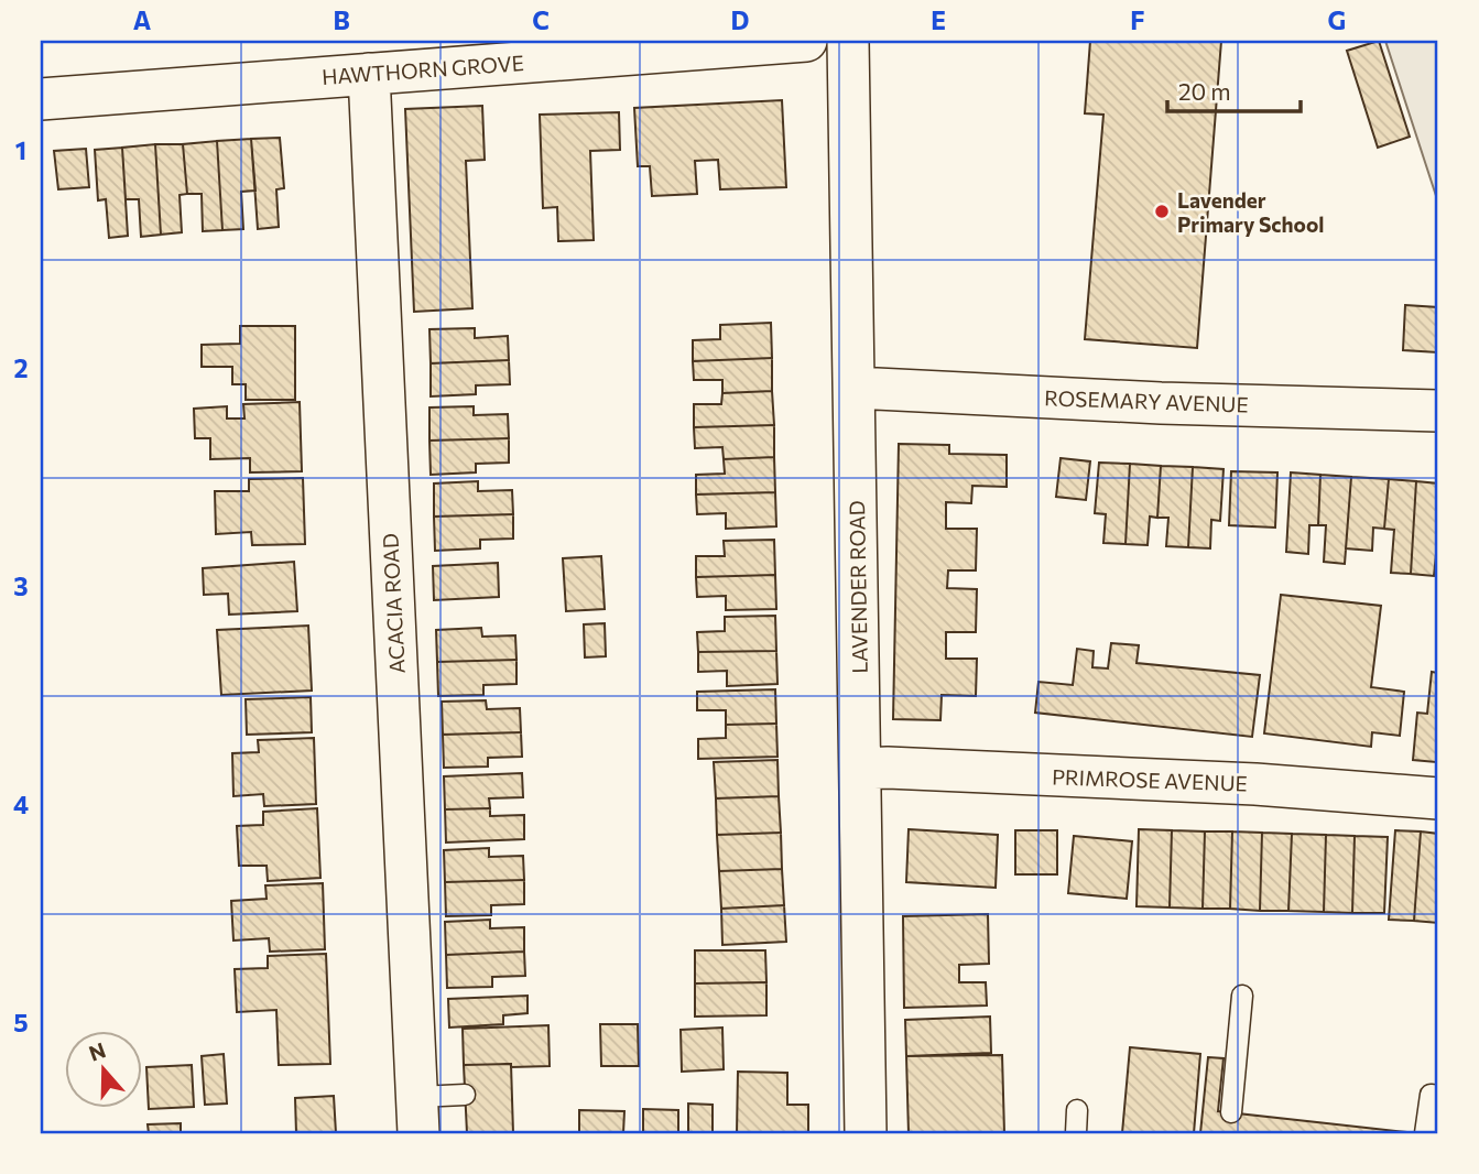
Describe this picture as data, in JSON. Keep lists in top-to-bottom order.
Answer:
{
  "streets": {
    "street": [
      "HAWTHORN GROVE",
      "ROSEMARY AVENUE",
      "LAVENDER ROAD",
      "ACACIA ROAD",
      "PRIMROSE AVENUE"
    ]
  },
  "crossings": [
    ["HAWTHORN GROVE", "ACACIA ROAD"],
    ["ROSEMARY AVENUE", "LAVENDER ROAD"],
    ["LAVENDER ROAD", "PRIMROSE AVENUE"]
  ],
  "places": ["Lavender Primary School"],
  "scale_bar": "20 m",
  "north": "top",
  "grid": {
    "columns": [
      "A",
      "B",
      "C",
      "D",
      "E",
      "F",
      "G"
    ],
    "rows": [
      "1",
      "2",
      "3",
      "4",
      "5"
    ]
  }
}
